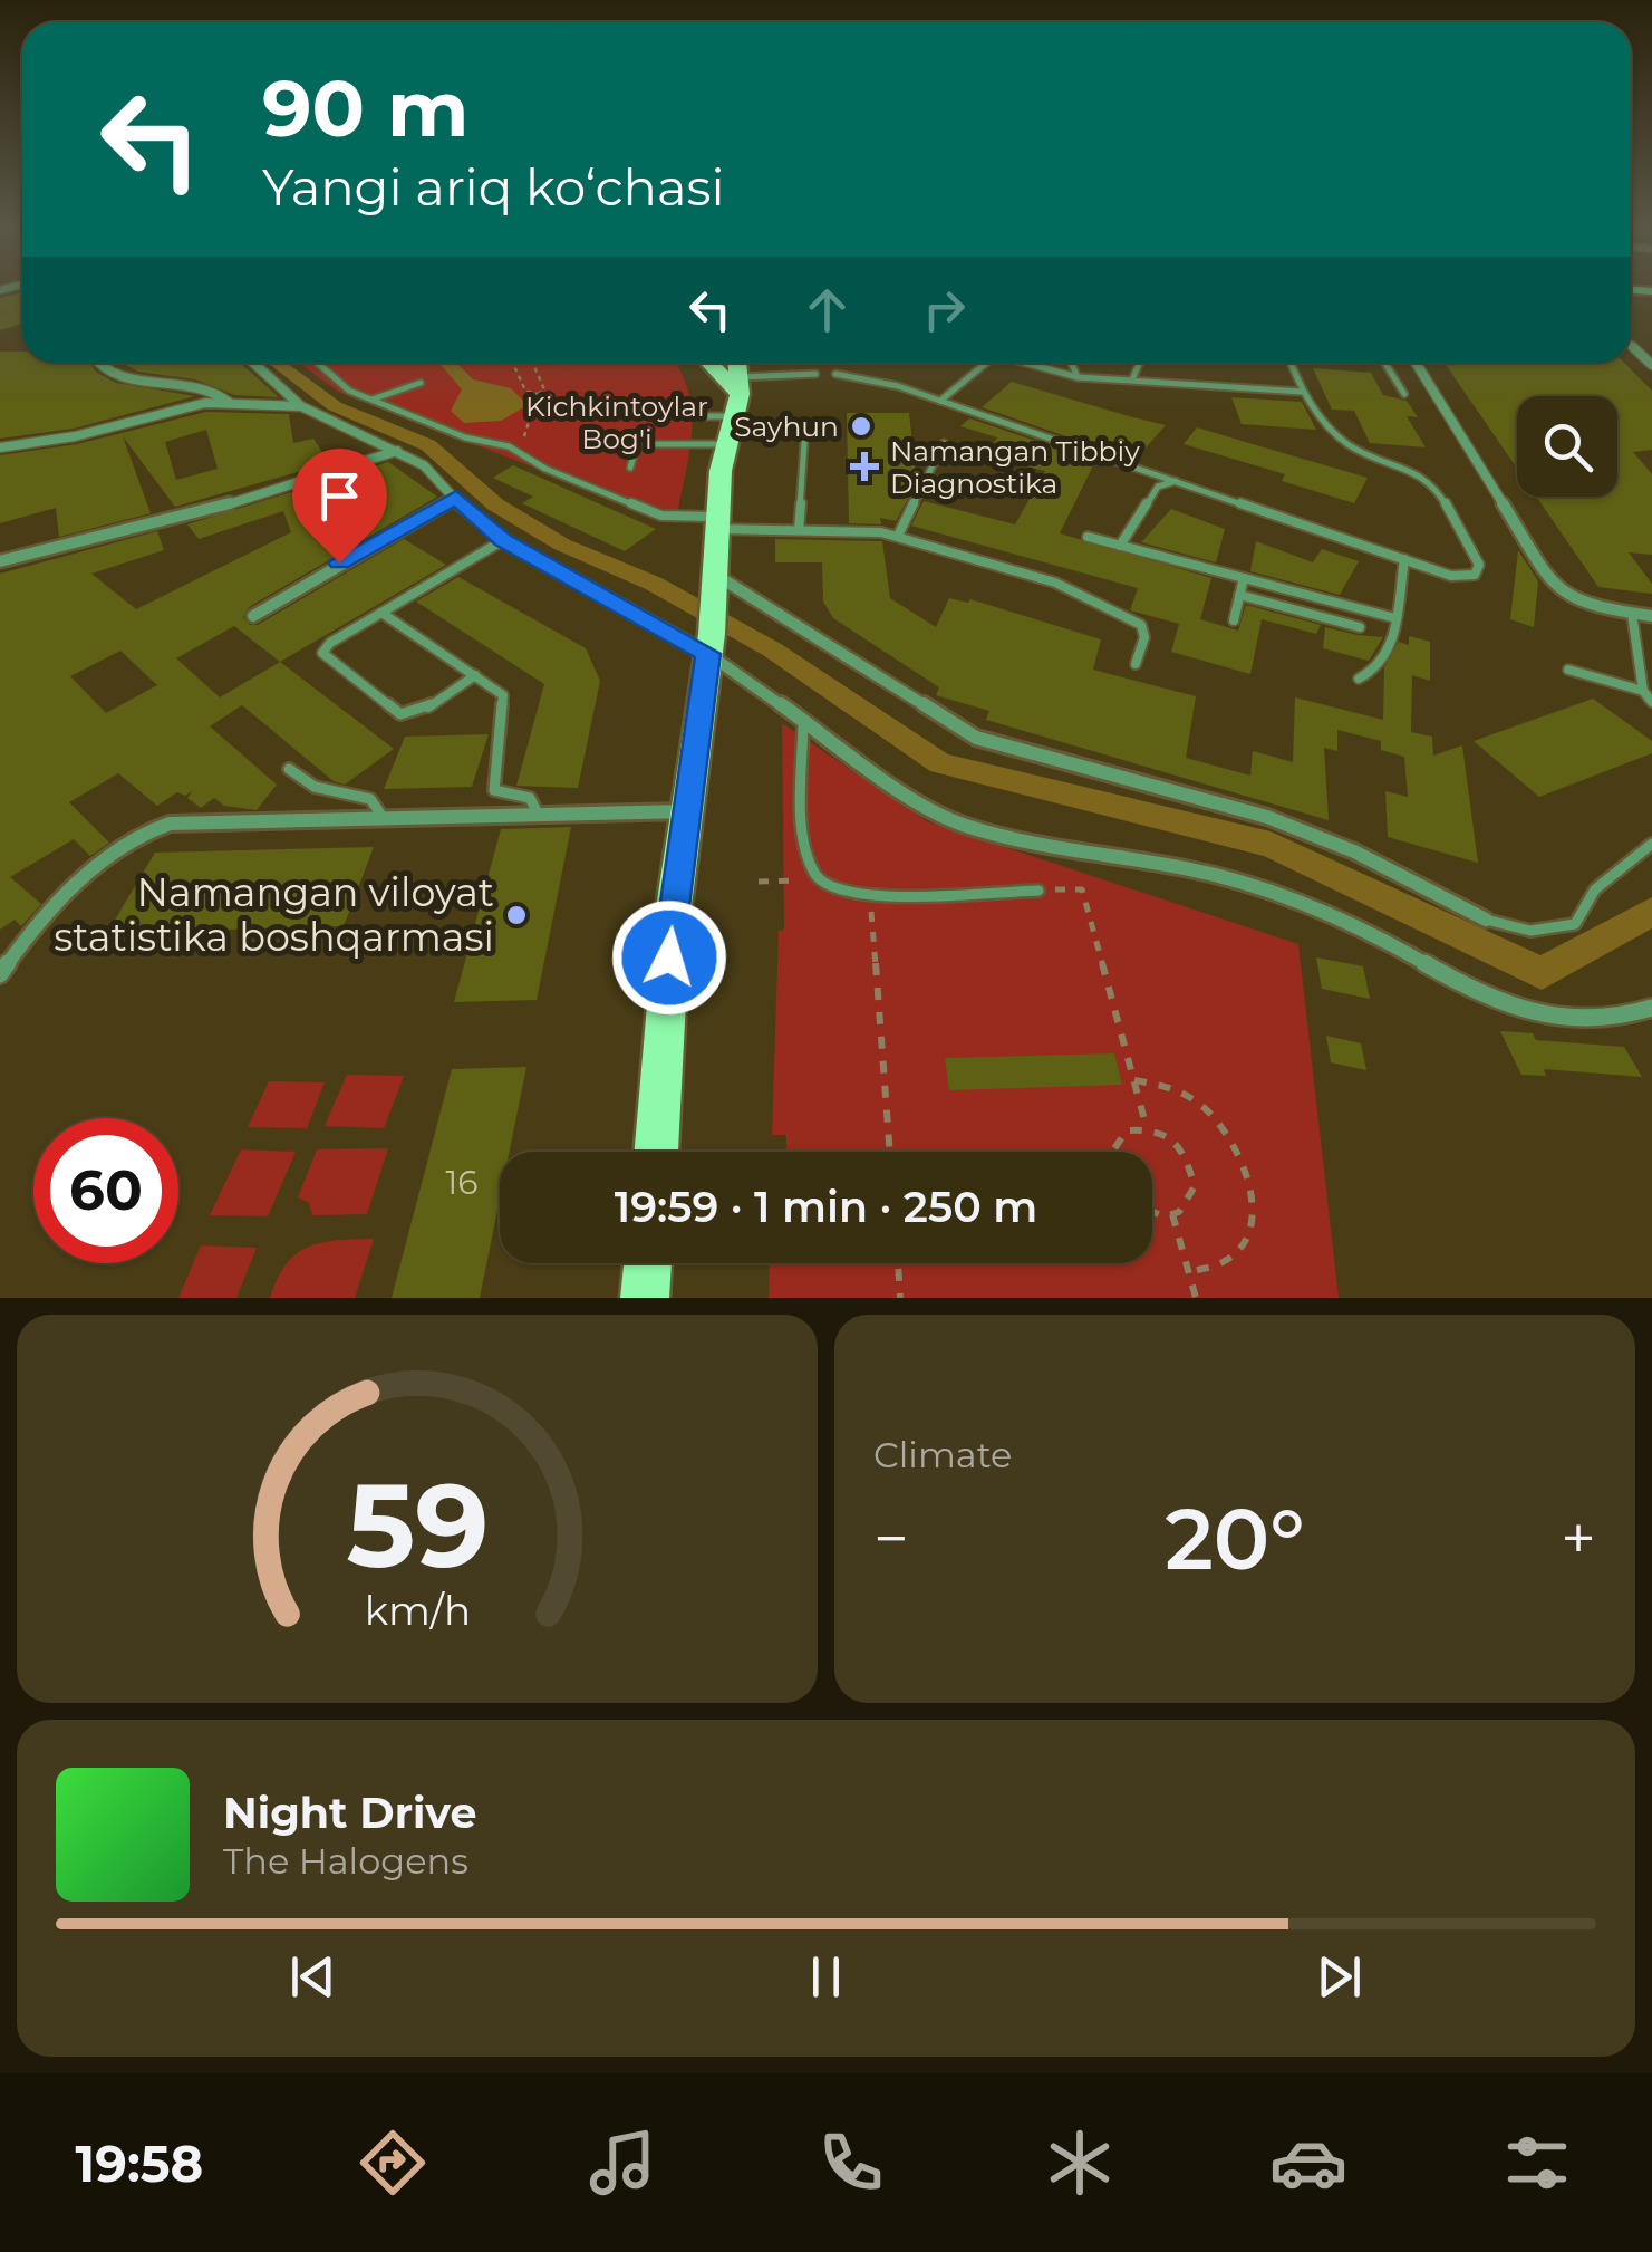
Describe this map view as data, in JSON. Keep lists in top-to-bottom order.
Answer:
{
  "parks": ["Kichkintoylar Bog'i"],
  "places": {
    "other": ["Sayhun", "Namangan viloyat statistika boshqarmasi"],
    "health": ["Namangan Tibbiy Diagnostika"]
  },
  "house_numbers": ["16"],
  "page": {
    "turn": ["90 m", "Yangi ariq ko‘chasi"],
    "limit": "60",
    "trip": "19:59 · 1 min · 250 m",
    "tile": "Climate",
    "heat": ["−", "20°", "+"],
    "song": ["Night Drive", "The Halogens"],
    "tabs": "19:58",
    "gauge": ["59", "km/h"]
  }
}
